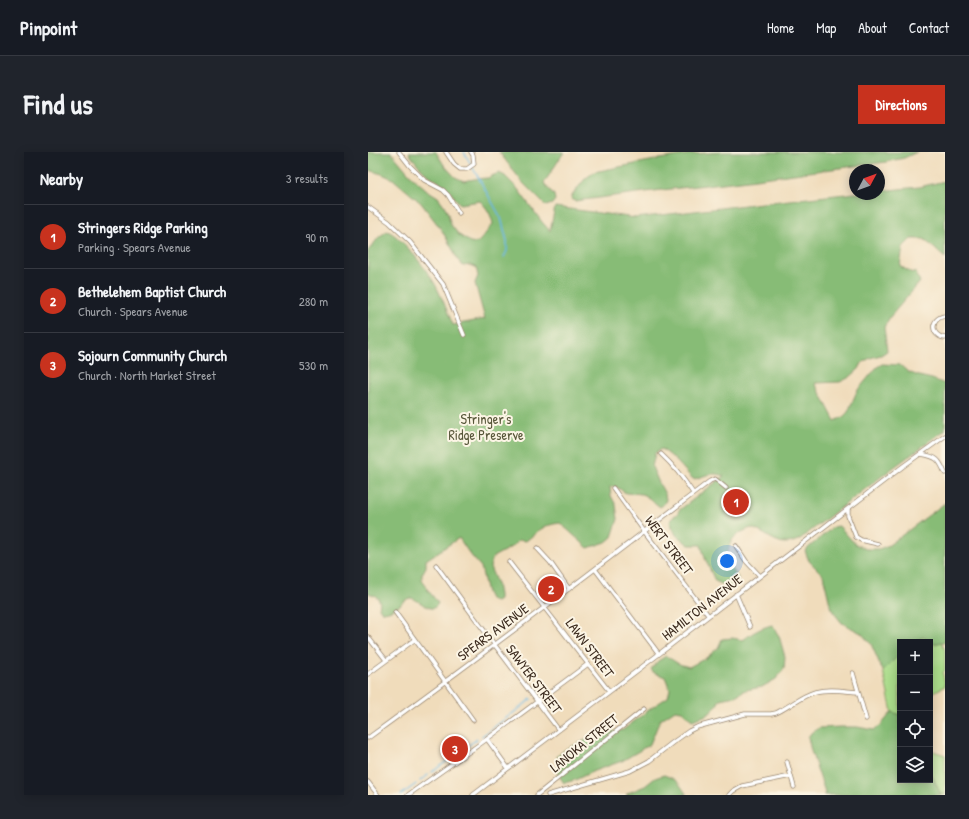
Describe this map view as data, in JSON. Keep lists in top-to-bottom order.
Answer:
{
  "streets": {
    "street": [
      "WERT STREET",
      "HAMILTON AVENUE",
      "SPEARS AVENUE",
      "LAWN STREET",
      "SAWYER STREET",
      "LANOKA STREET"
    ]
  },
  "crossings": [
    ["WERT STREET", "HAMILTON AVENUE"],
    ["WERT STREET", "SPEARS AVENUE"],
    ["HAMILTON AVENUE", "LAWN STREET"],
    ["HAMILTON AVENUE", "SAWYER STREET"],
    ["SPEARS AVENUE", "LAWN STREET"],
    ["SPEARS AVENUE", "SAWYER STREET"]
  ],
  "parks": ["Stringer's Ridge Preserve"],
  "north": "top right",
  "page": {
    "header": "Pinpoint",
    "nav": [
      "Home",
      "Map",
      "About",
      "Contact"
    ],
    "title": "Find us",
    "buttons": "Directions",
    "heading": ["Nearby", "3 results"],
    "list": [
      {
        "mark": "1",
        "name": "Stringers Ridge Parking",
        "note": "Parking · Spears Avenue",
        "value": "90 m"
      },
      {
        "mark": "2",
        "name": "Bethelehem Baptist Church",
        "note": "Church · Spears Avenue",
        "value": "280 m"
      },
      {
        "mark": "3",
        "name": "Sojourn Community Church",
        "note": "Church · North Market Street",
        "value": "530 m"
      }
    ],
    "pins": ["1", "2", "3"],
    "map_buttons": ["+", "−"]
  }
}
